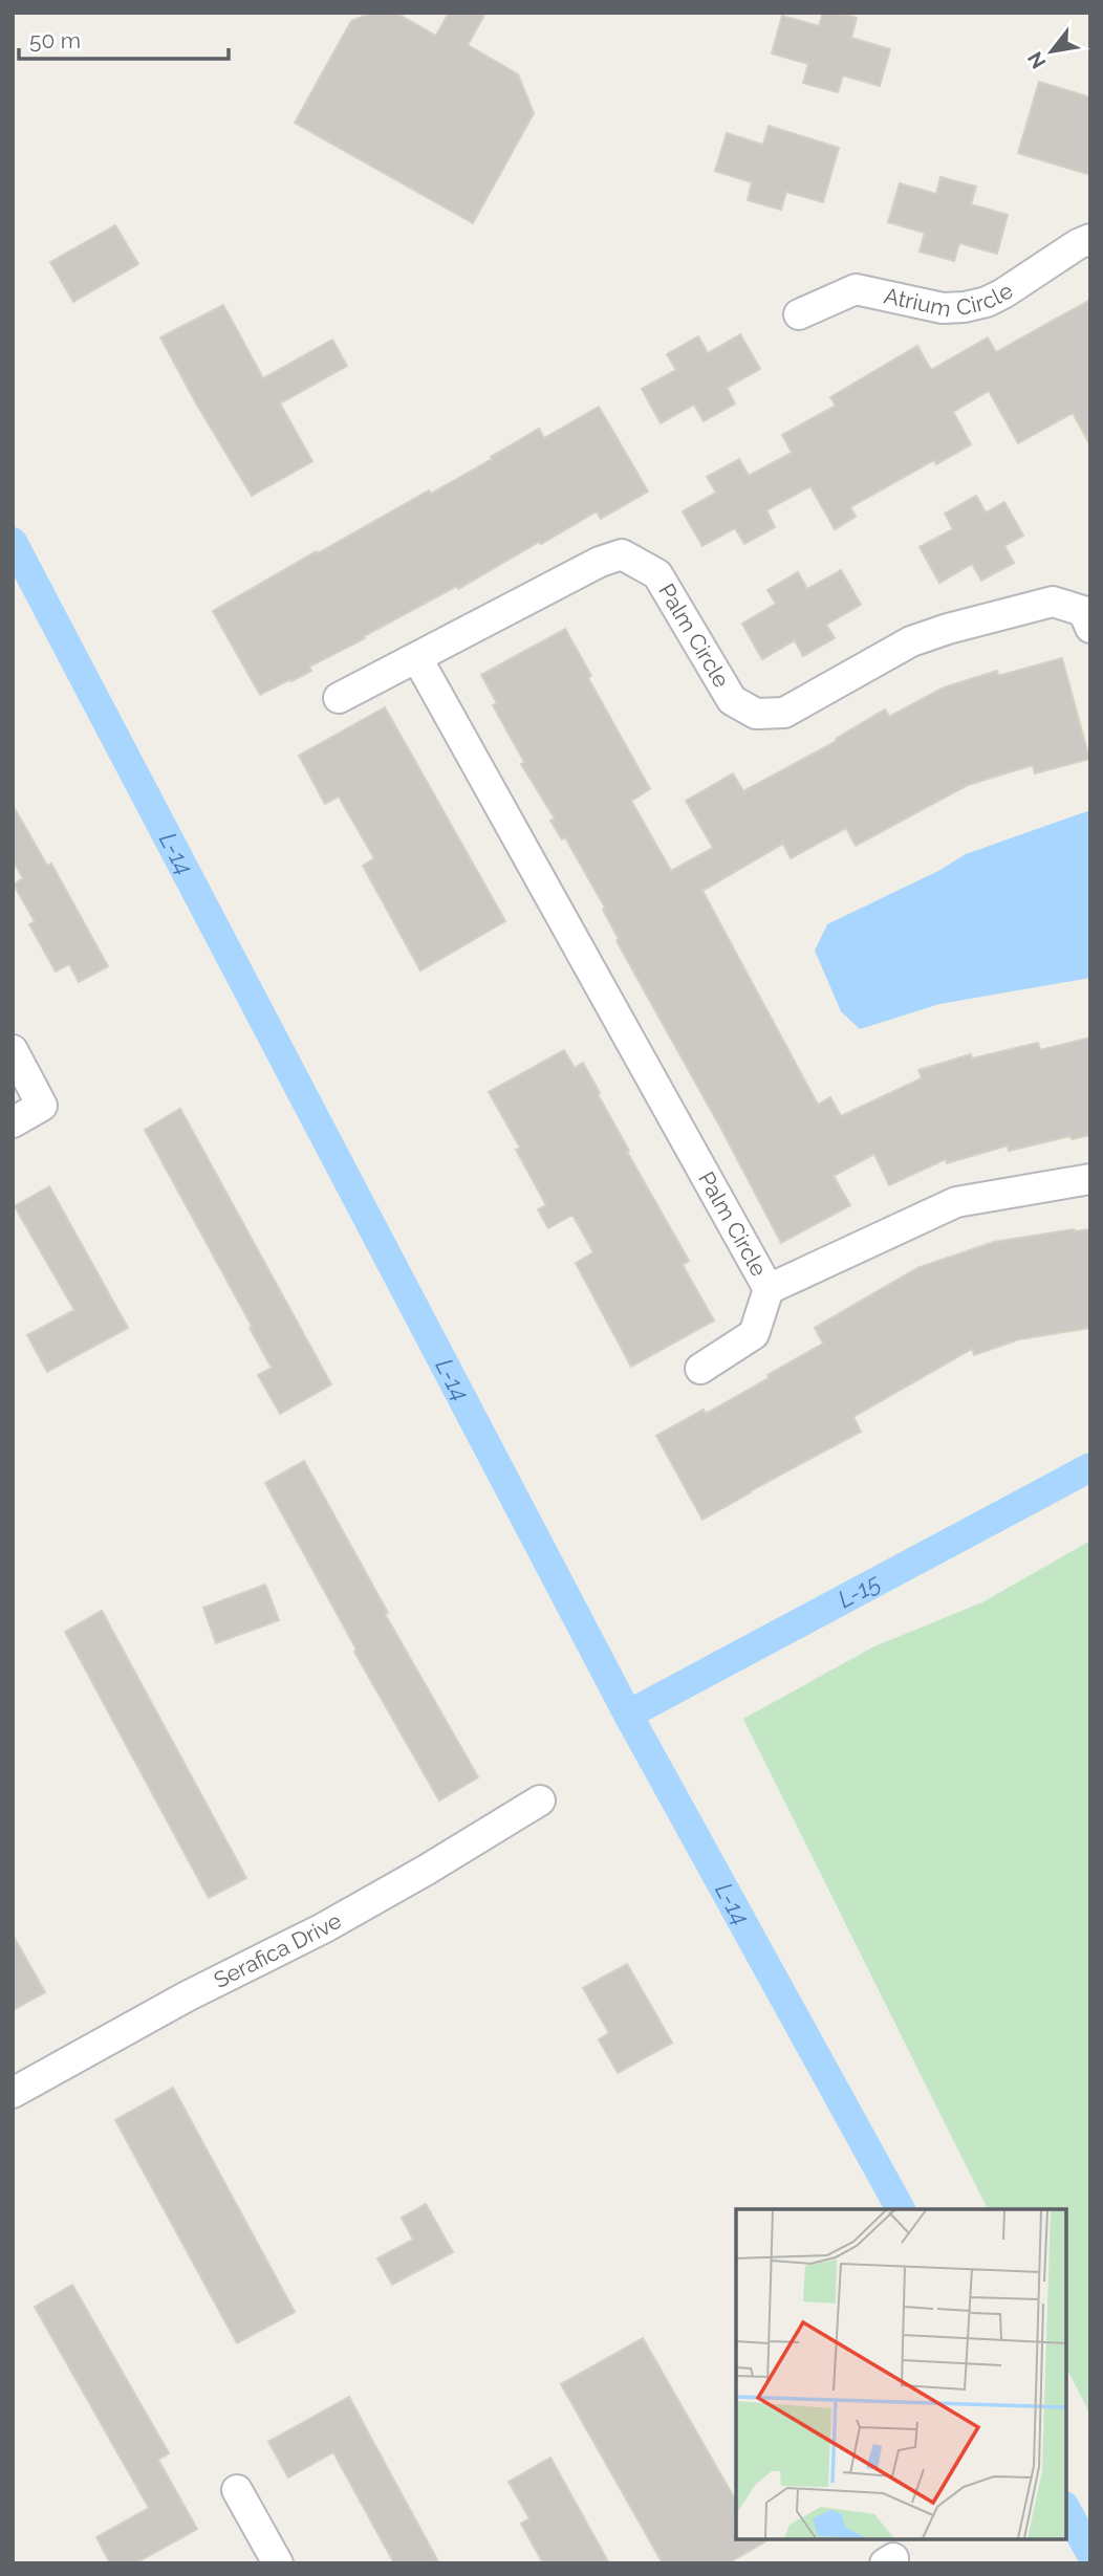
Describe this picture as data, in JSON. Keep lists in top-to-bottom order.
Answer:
{
  "streets": {
    "street": ["Atrium Circle", "Palm Circle", "Serafica Drive"]
  },
  "water": ["L-14", "L-15"],
  "scale_bar": "50 m",
  "north": "bottom left"
}
